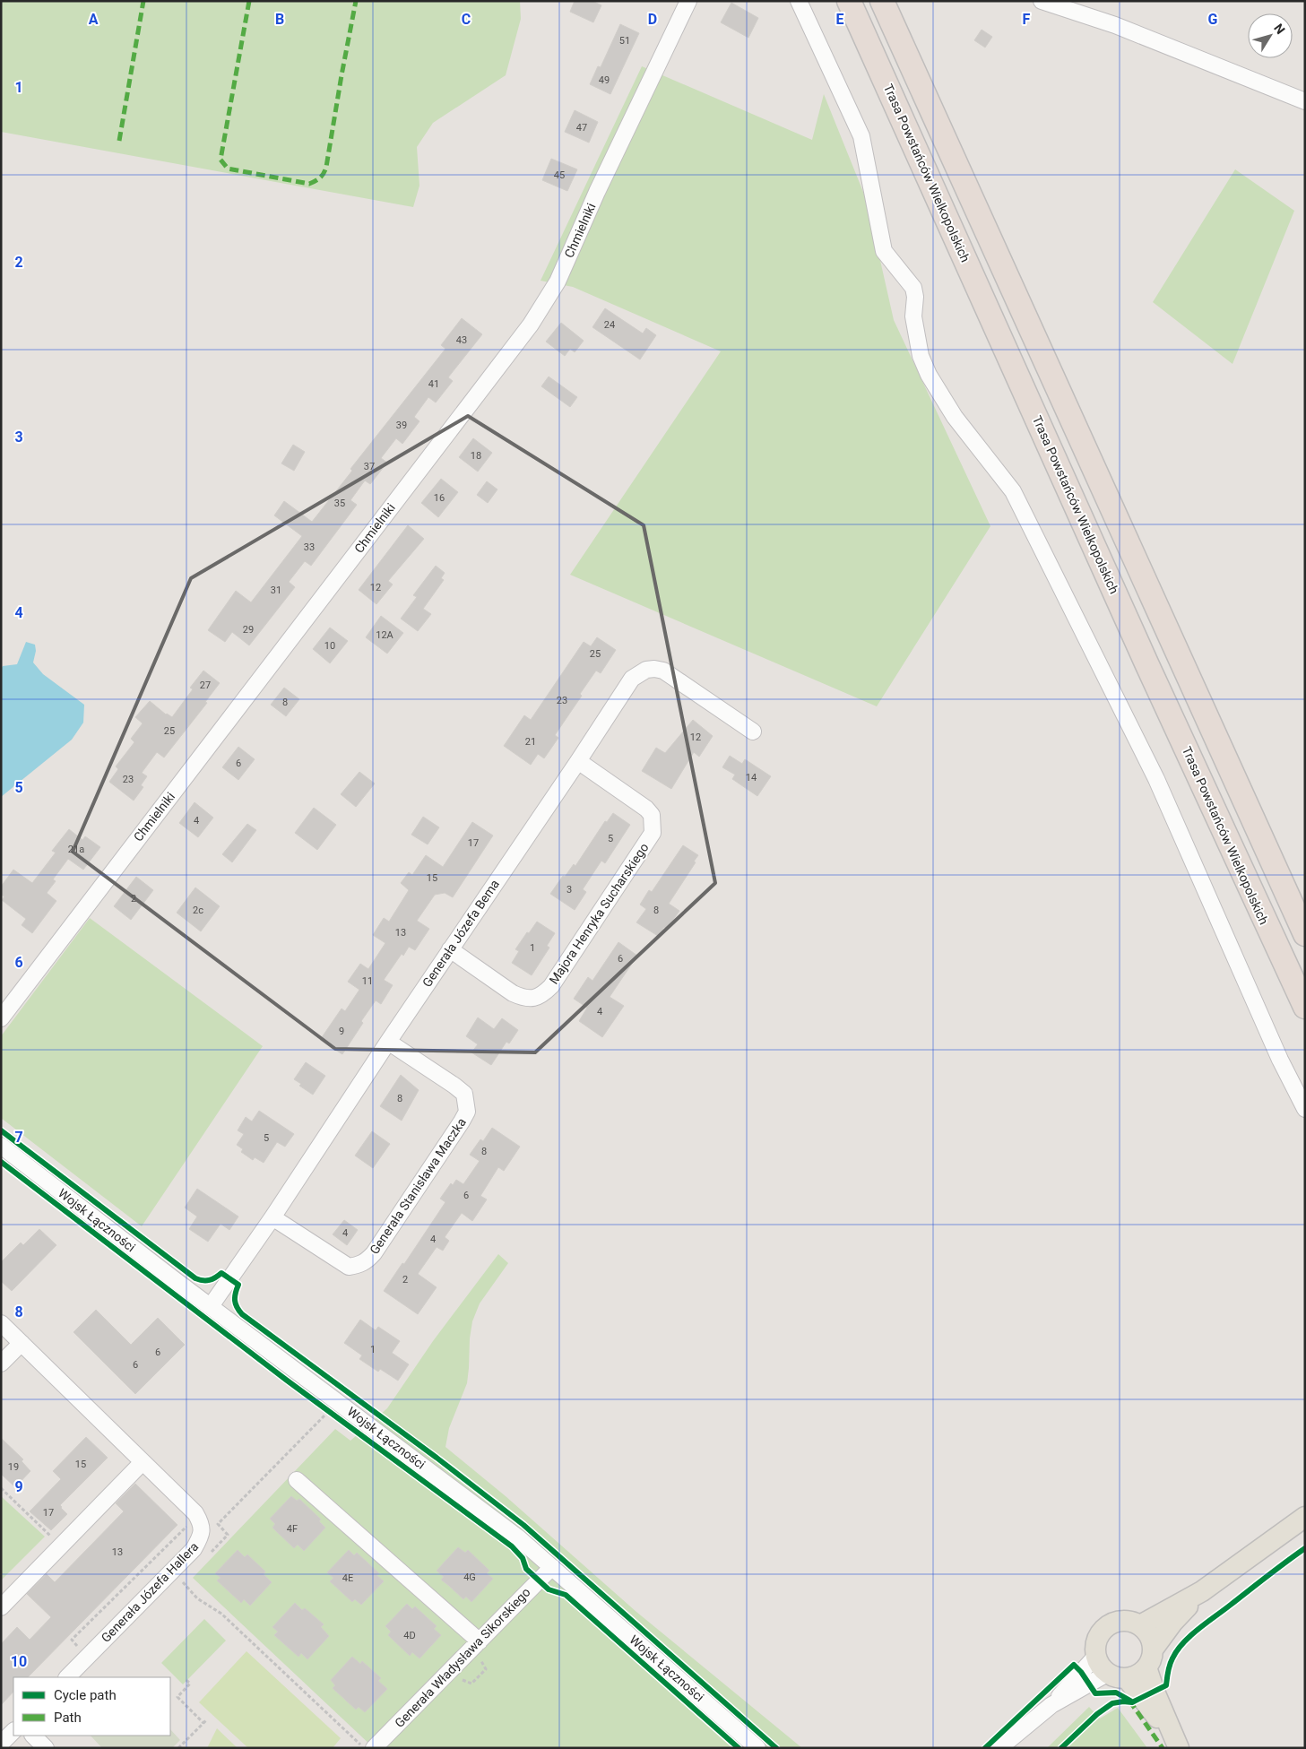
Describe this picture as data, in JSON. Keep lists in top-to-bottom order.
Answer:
{
  "streets": {
    "highway": ["Trasa Powstańców Wielkopolskich"],
    "street": [
      "Chmielniki",
      "Majora Henryka Sucharskiego",
      "Generała Józefa Bema",
      "Generała Stanisława Maczka",
      "Wojsk Łączności",
      "Generała Józefa Hallera",
      "Generała Władysława Sikorskiego"
    ]
  },
  "crossings": [
    ["Majora Henryka Sucharskiego", "Generała Józefa Bema"],
    ["Generała Józefa Bema", "Generała Stanisława Maczka"],
    ["Generała Józefa Bema", "Wojsk Łączności"],
    ["Wojsk Łączności", "Generała Władysława Sikorskiego"]
  ],
  "house_numbers": [
    "51",
    "49",
    "47",
    "45",
    "24",
    "43",
    "41",
    "39",
    "18",
    "37",
    "16",
    "35",
    "33",
    "12",
    "31",
    "29",
    "12A",
    "10",
    "25",
    "27",
    "23",
    "8",
    "25",
    "12",
    "21",
    "6",
    "14",
    "23",
    "4",
    "5",
    "17",
    "21a",
    "15",
    "3",
    "2",
    "2c",
    "8",
    "13",
    "1",
    "6",
    "11",
    "4",
    "9",
    "8",
    "5",
    "8",
    "6",
    "4",
    "4",
    "2",
    "1",
    "6",
    "6",
    "15",
    "19",
    "17",
    "4F",
    "13",
    "4G",
    "4E",
    "4D"
  ],
  "legend": ["Cycle path", "Path"],
  "north": "top right",
  "grid": {
    "columns": [
      "A",
      "B",
      "C",
      "D",
      "E",
      "F",
      "G"
    ],
    "rows": [
      "1",
      "2",
      "3",
      "4",
      "5",
      "6",
      "7",
      "8",
      "9",
      "10"
    ]
  }
}
